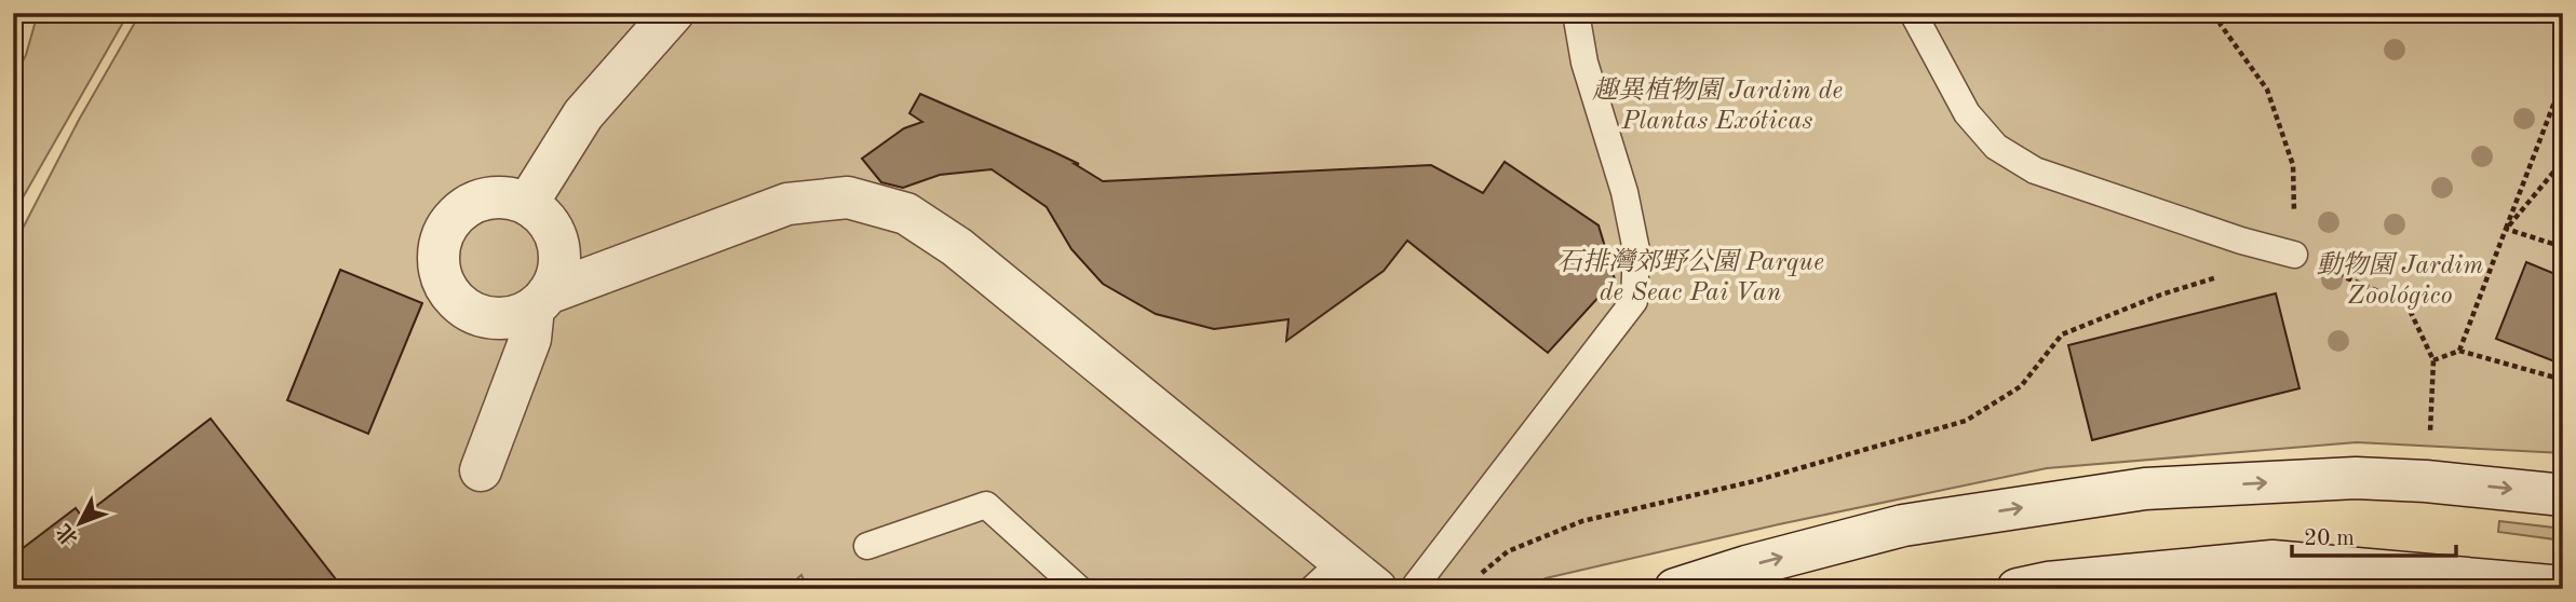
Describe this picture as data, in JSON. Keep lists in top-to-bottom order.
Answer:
{
  "parks": ["趣異植物園 Jardim de Plantas Exóticas", "石排灣郊野公園 Parque de Seac Pai Van", "動物園 Jardim Zoológico"],
  "scale_bar": "20 m",
  "north": "bottom left"
}
